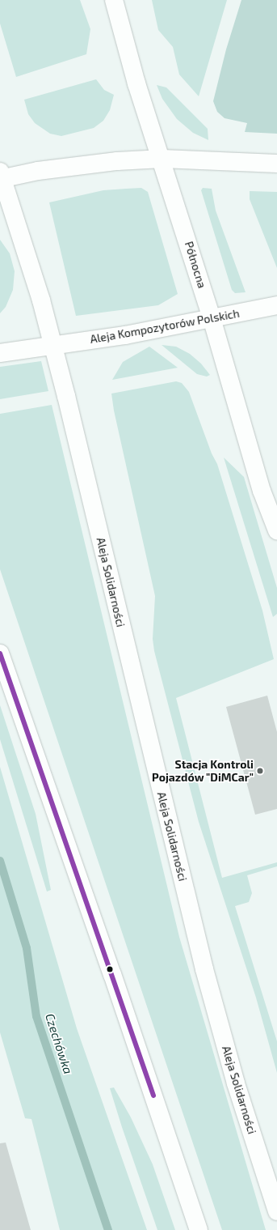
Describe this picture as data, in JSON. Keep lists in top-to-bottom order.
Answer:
{
  "streets": {
    "main road": ["Północna", "Aleja Kompozytorów Polskich", "Aleja Solidarności"]
  },
  "crossings": [
    ["Północna", "Aleja Kompozytorów Polskich"],
    ["Aleja Kompozytorów Polskich", "Aleja Solidarności"]
  ],
  "water": ["Czechówka"],
  "places": ["Stacja Kontroli Pojazdów \"DiMCar\""]
}
